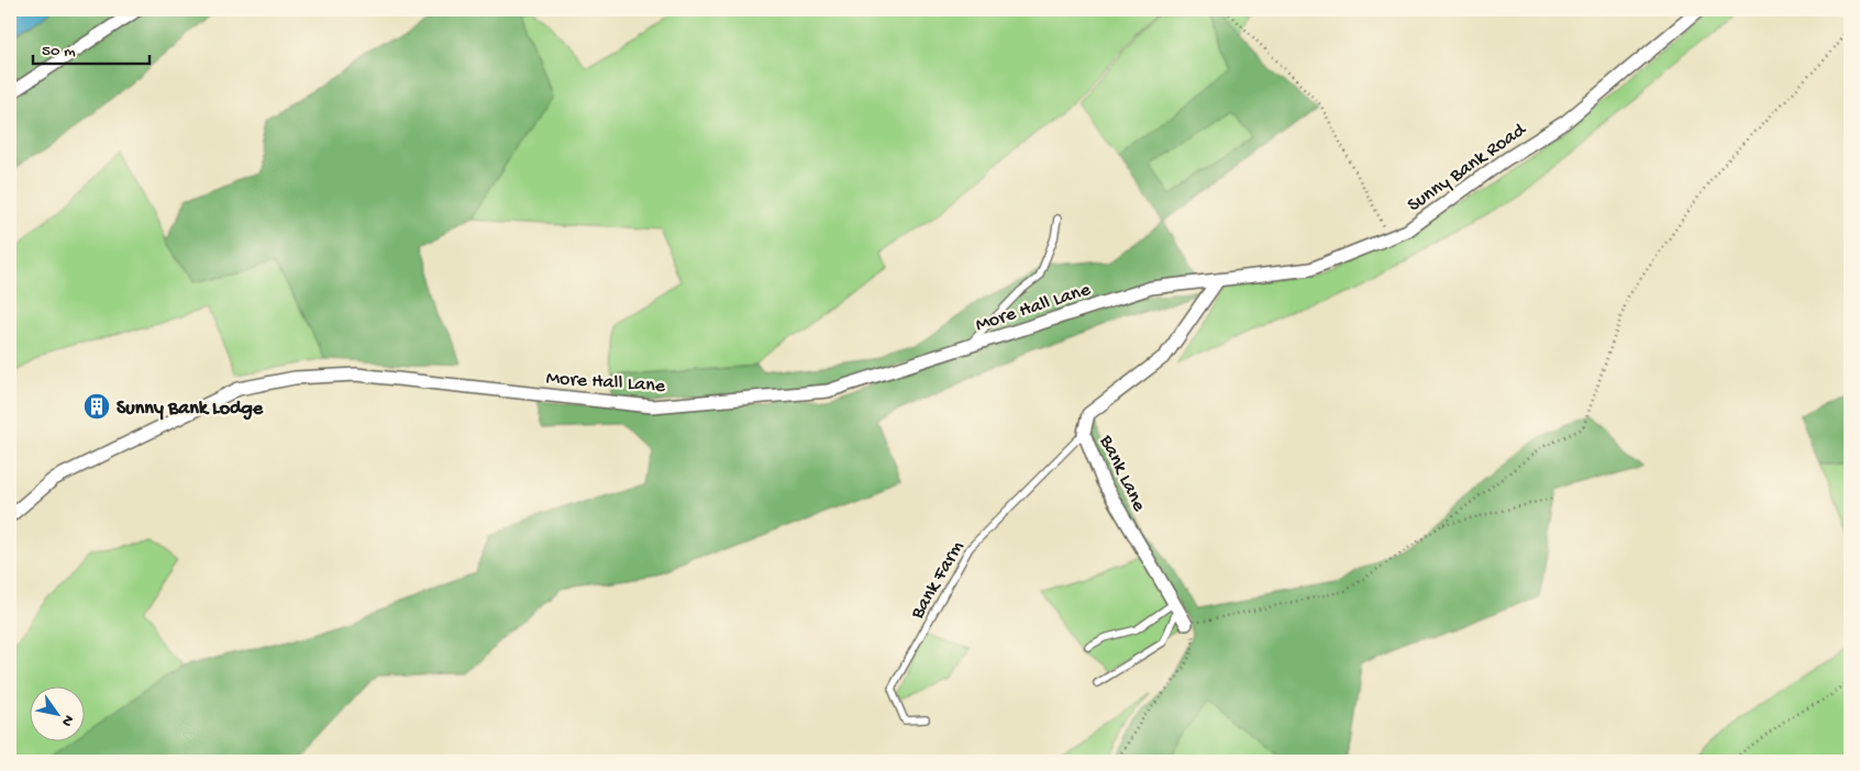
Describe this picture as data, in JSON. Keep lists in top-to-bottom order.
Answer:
{
  "streets": {
    "street": ["Sunny Bank Road", "More Hall Lane", "Bank Lane"],
    "lane": ["Bank Farm"]
  },
  "crossings": [
    ["Sunny Bank Road", "More Hall Lane"],
    ["Sunny Bank Road", "Bank Lane"],
    ["More Hall Lane", "Bank Lane"],
    ["Bank Lane", "Bank Farm"]
  ],
  "places": {
    "building": ["Sunny Bank Lodge"]
  },
  "scale_bar": "50 m",
  "north": "bottom right"
}
